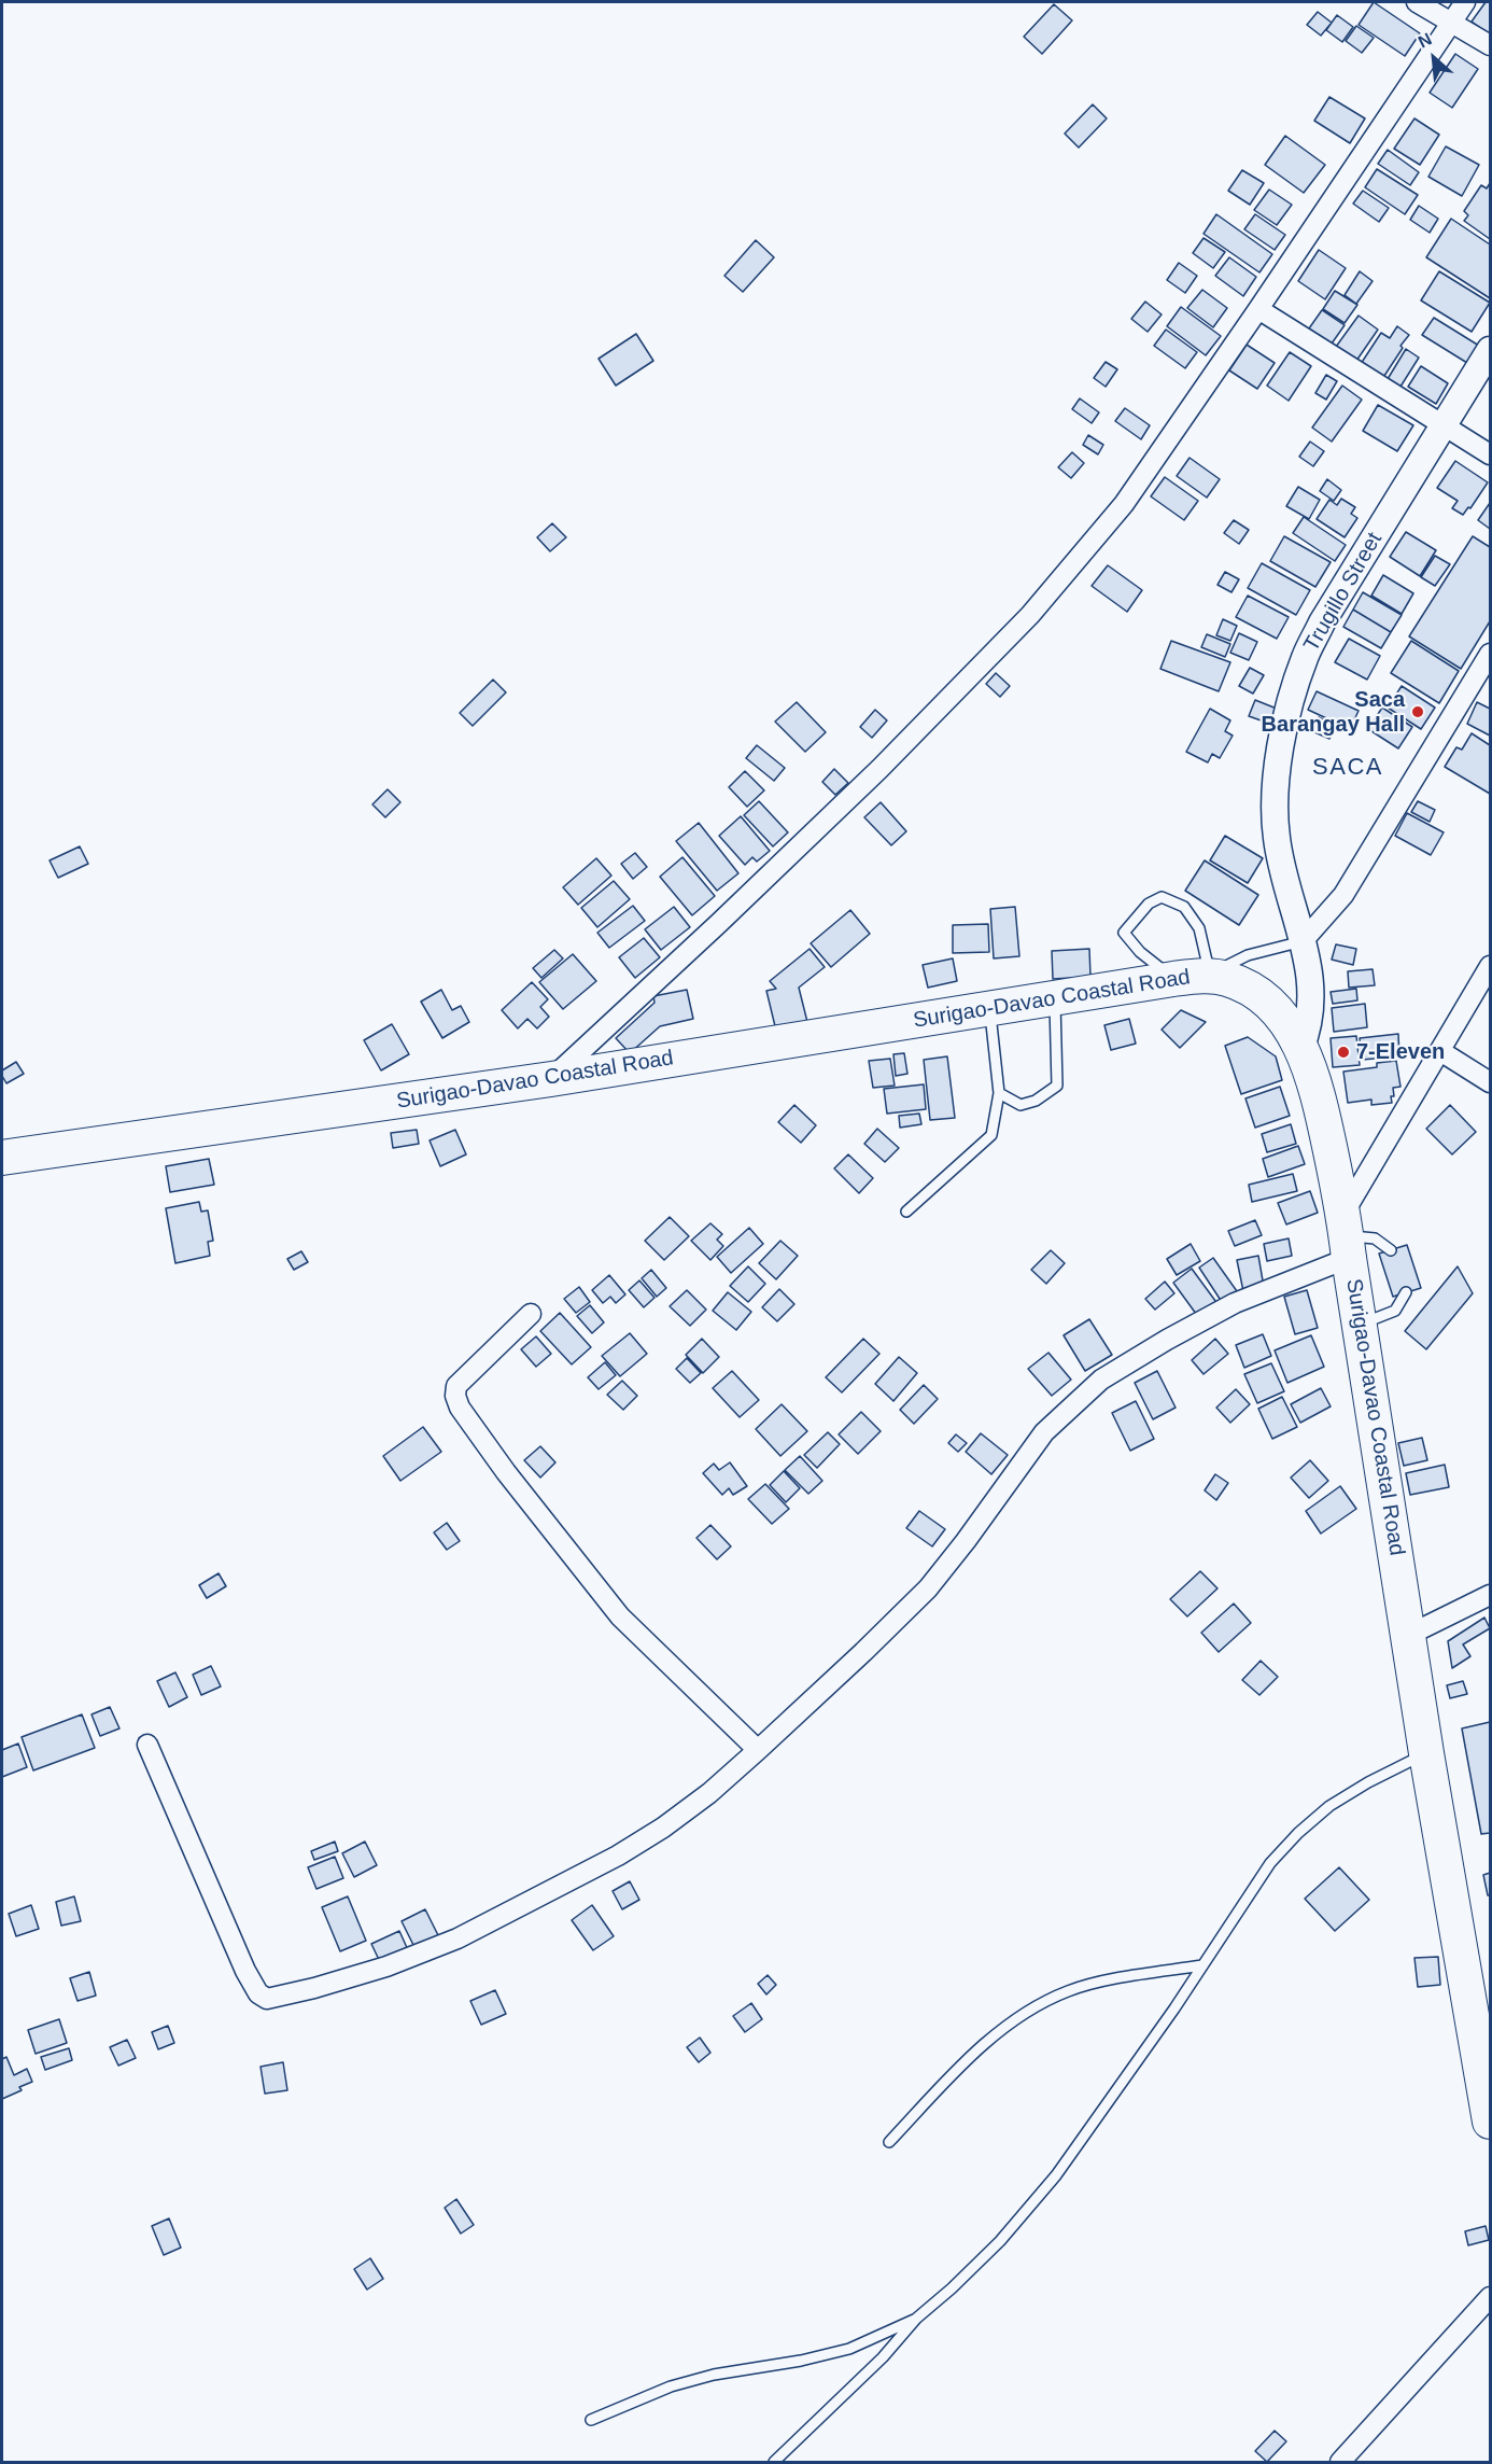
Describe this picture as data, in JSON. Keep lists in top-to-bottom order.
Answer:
{
  "streets": {
    "highway": ["Surigao-Davao Coastal Road"],
    "street": ["Trugillo Street"]
  },
  "crossings": [
    ["Trugillo Street", "Surigao-Davao Coastal Road"]
  ],
  "districts": ["SACA"],
  "places": ["Saca Barangay Hall", "7-Eleven"],
  "north": "top left"
}
